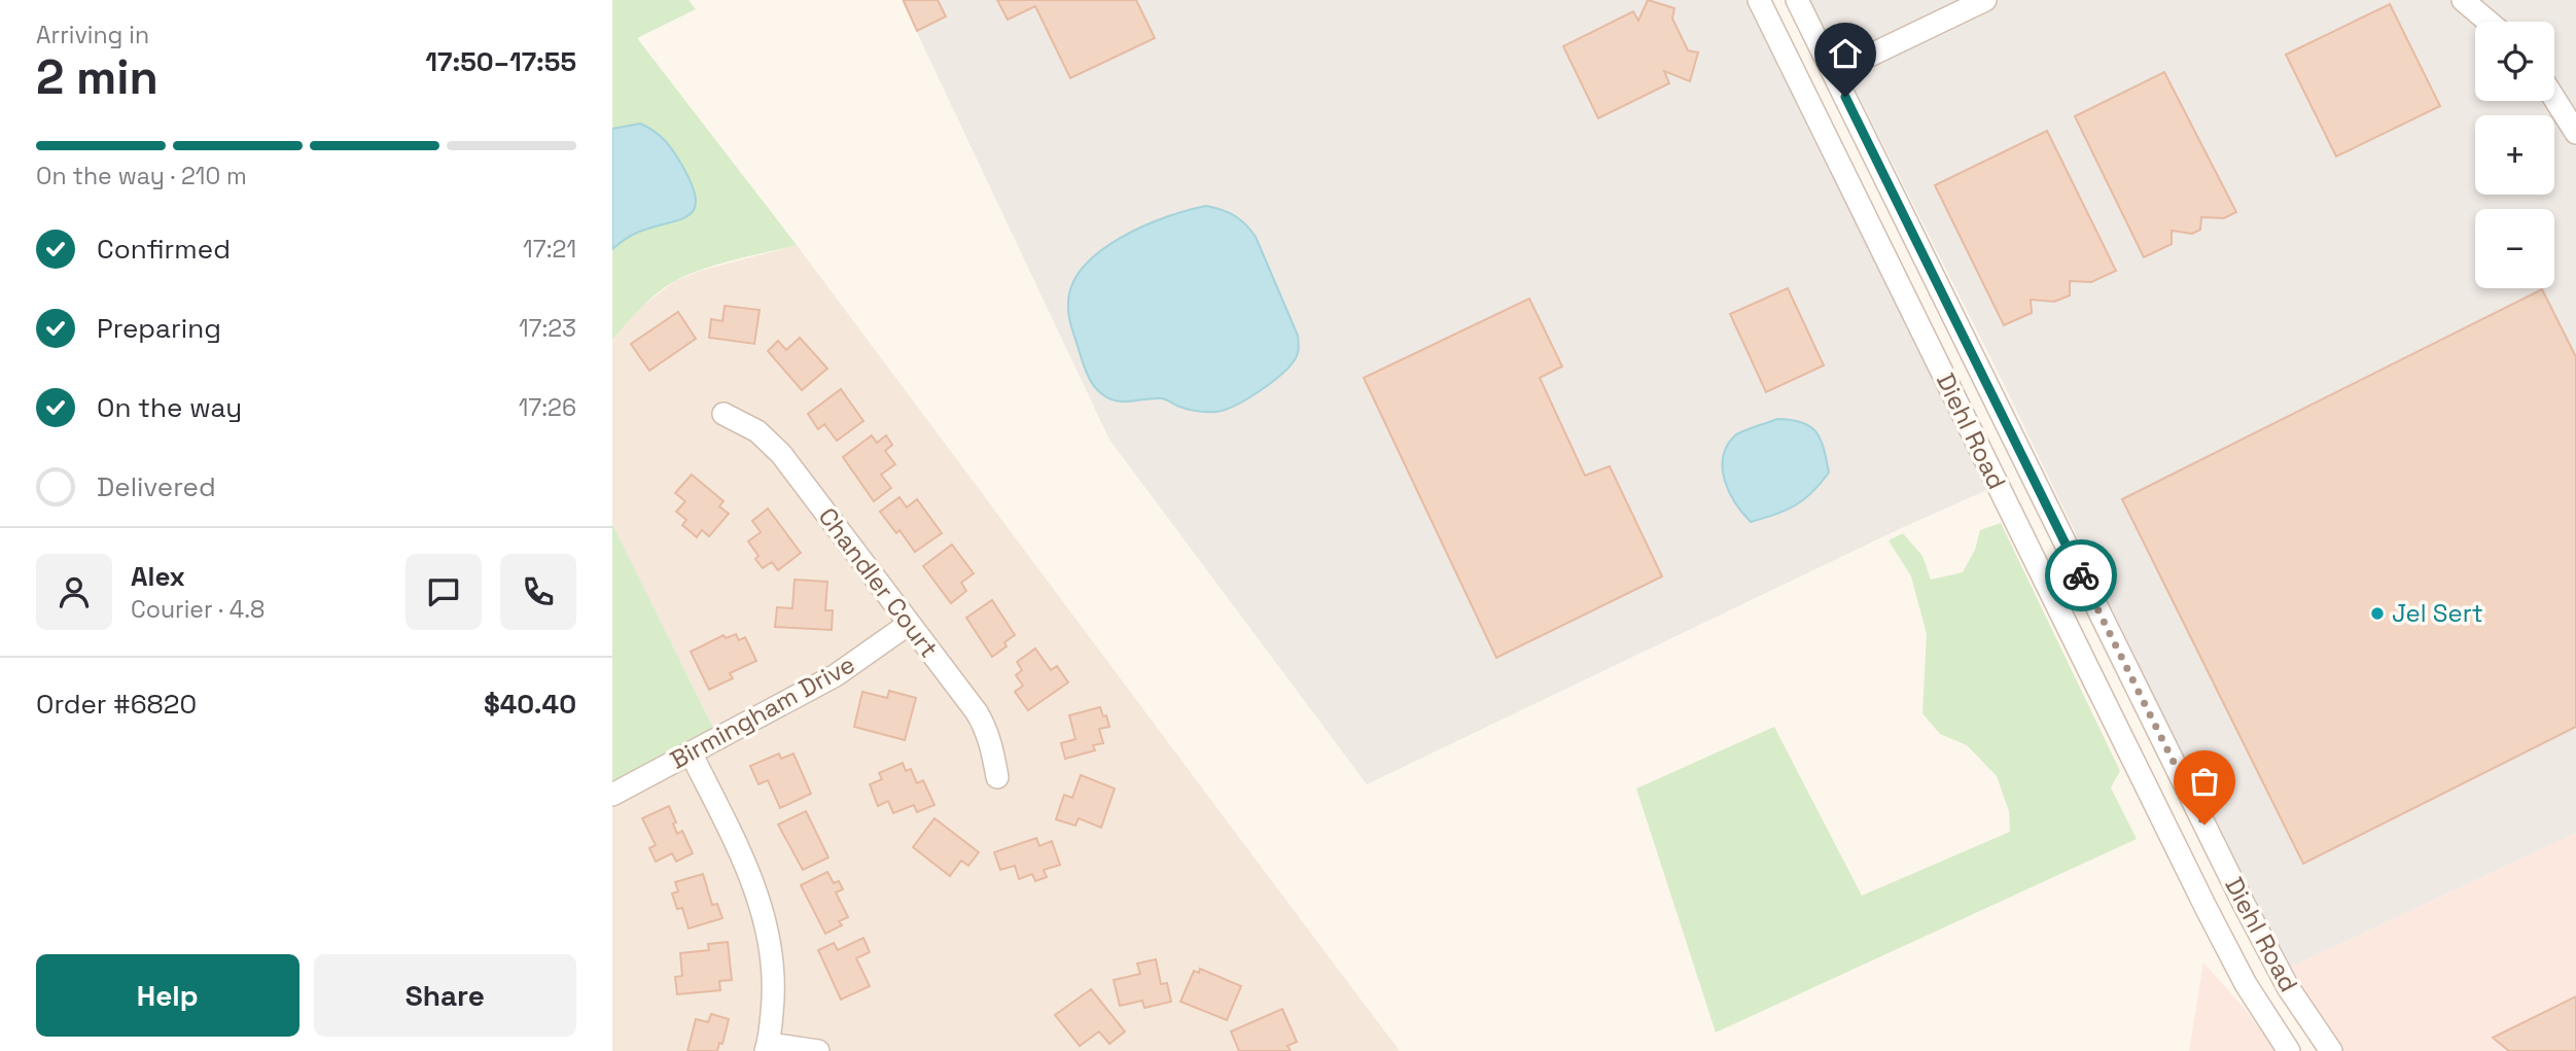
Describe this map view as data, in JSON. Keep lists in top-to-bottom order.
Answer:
{
  "streets": {
    "street": ["Diehl Road", "Chandler Court", "Birmingham Drive"]
  },
  "crossings": [
    ["Chandler Court", "Birmingham Drive"]
  ],
  "places": ["Jel Sert"],
  "page": {
    "heading": ["2 min", "Arriving in", "17:50–17:55"],
    "panel": [
      "Alex",
      "Courier · 4.8",
      "Order #6820",
      "$40.40"
    ],
    "map_buttons": ["+", "−"],
    "bar": "On the way · 210 m",
    "list": [
      ["Confirmed", "17:21"],
      ["Preparing", "17:23"],
      ["On the way", "17:26"],
      "Delivered"
    ],
    "buttons": ["Help", "Share"]
  }
}
